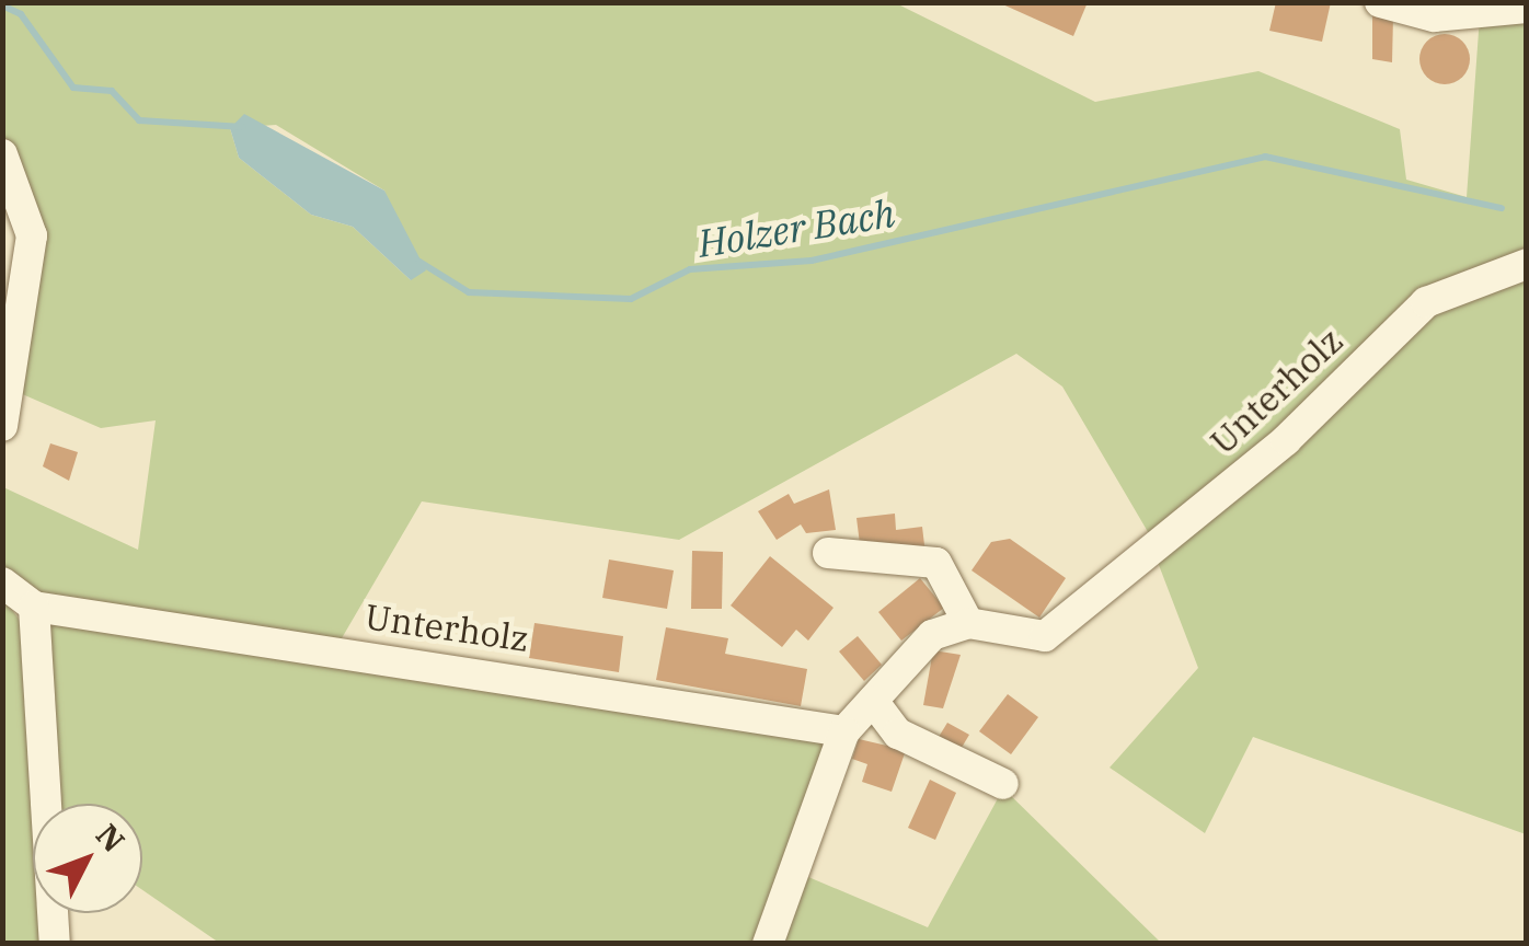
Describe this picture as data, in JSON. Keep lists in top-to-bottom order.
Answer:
{
  "streets": {
    "street": ["Unterholz"]
  },
  "water": ["Holzer Bach"],
  "north": "top right"
}
